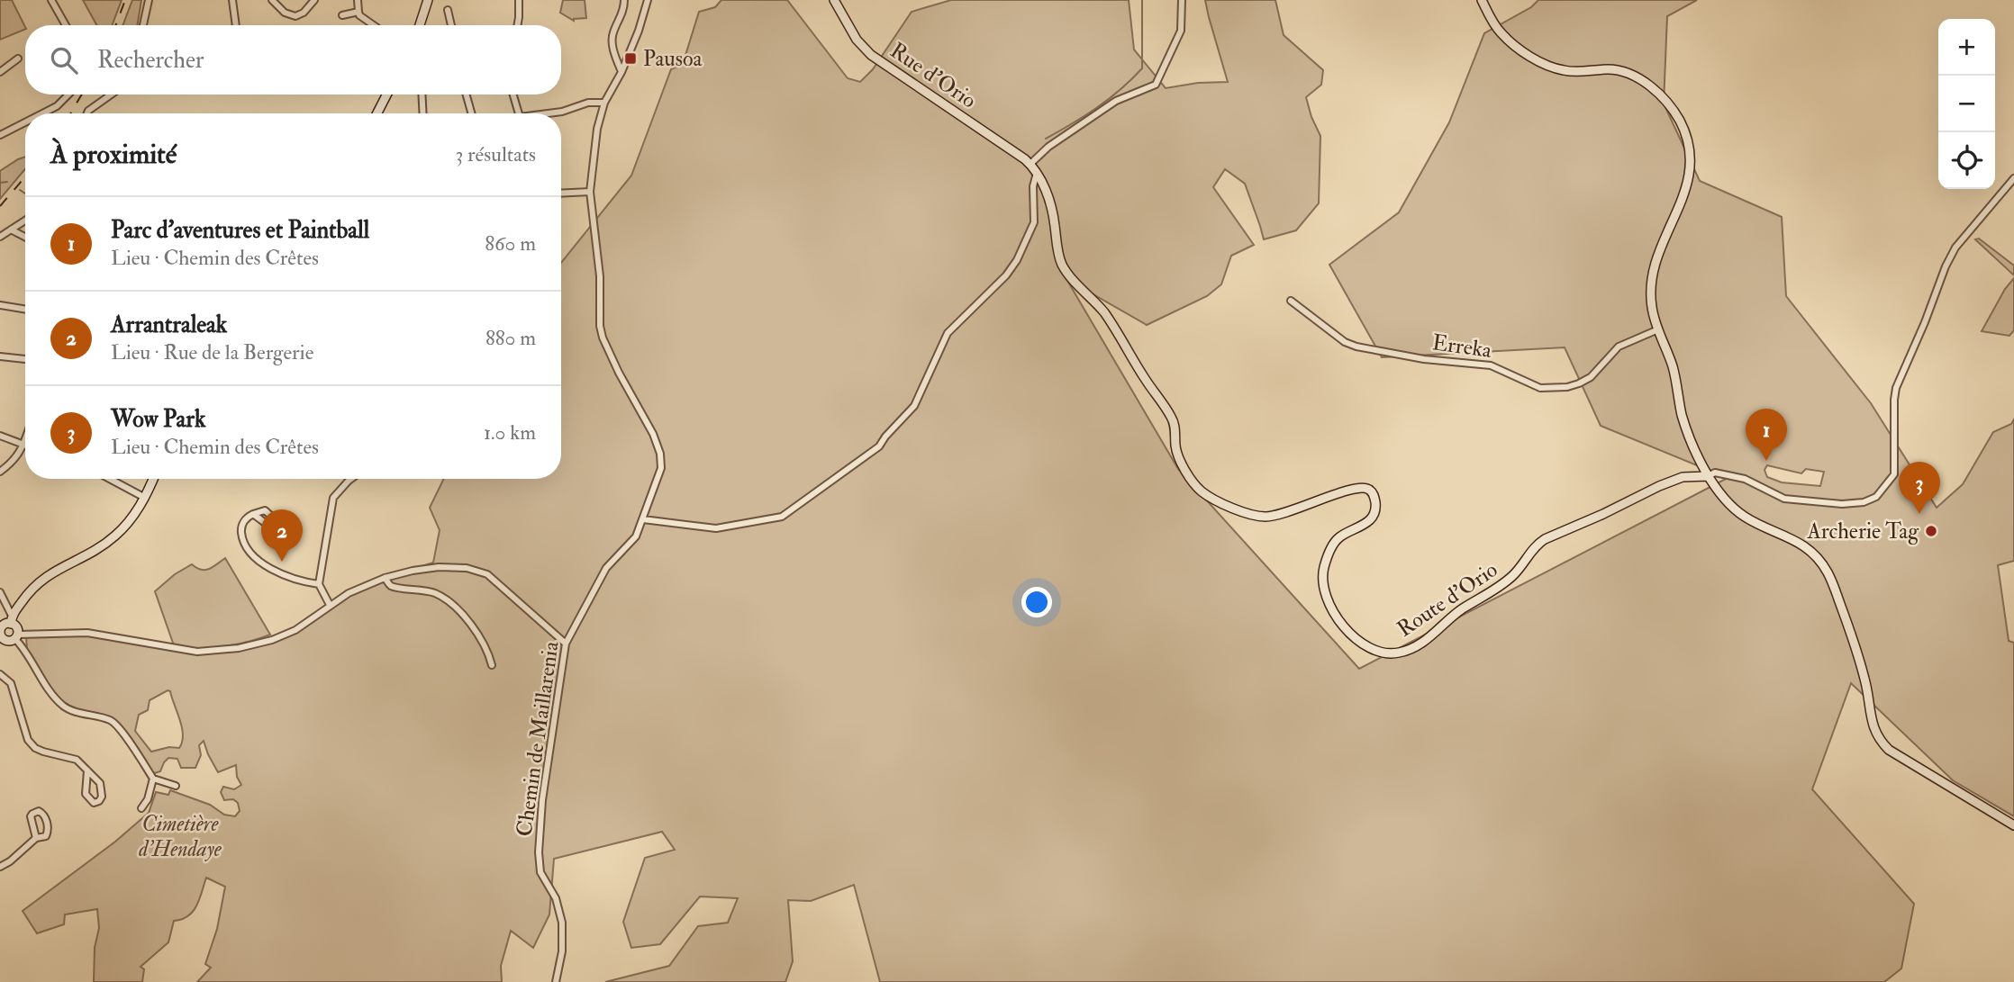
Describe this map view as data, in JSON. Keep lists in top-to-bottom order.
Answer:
{
  "streets": {
    "street": [
      "Rue d'Orio",
      "Erreka",
      "Route d'Orio",
      "Chemin de Maillarenia"
    ]
  },
  "crossings": [
    ["Rue d'Orio", "Route d'Orio"]
  ],
  "parks": ["Cimetière d'Hendaye"],
  "places": {
    "transit": ["Pausoa"],
    "other": ["Archerie Tag"]
  },
  "page": {
    "map_buttons": ["+", "−"],
    "search": "Rechercher",
    "heading": ["À proximité", "3 résultats"],
    "list": [
      {
        "mark": "1",
        "name": "Parc d'aventures et Paintball",
        "note": "Lieu · Chemin des Crêtes",
        "value": "860 m"
      },
      {
        "mark": "2",
        "name": "Arrantraleak",
        "note": "Lieu · Rue de la Bergerie",
        "value": "880 m"
      },
      {
        "mark": "3",
        "name": "Wow Park",
        "note": "Lieu · Chemin des Crêtes",
        "value": "1.0 km"
      }
    ],
    "pins": ["1", "3", "2"]
  }
}
